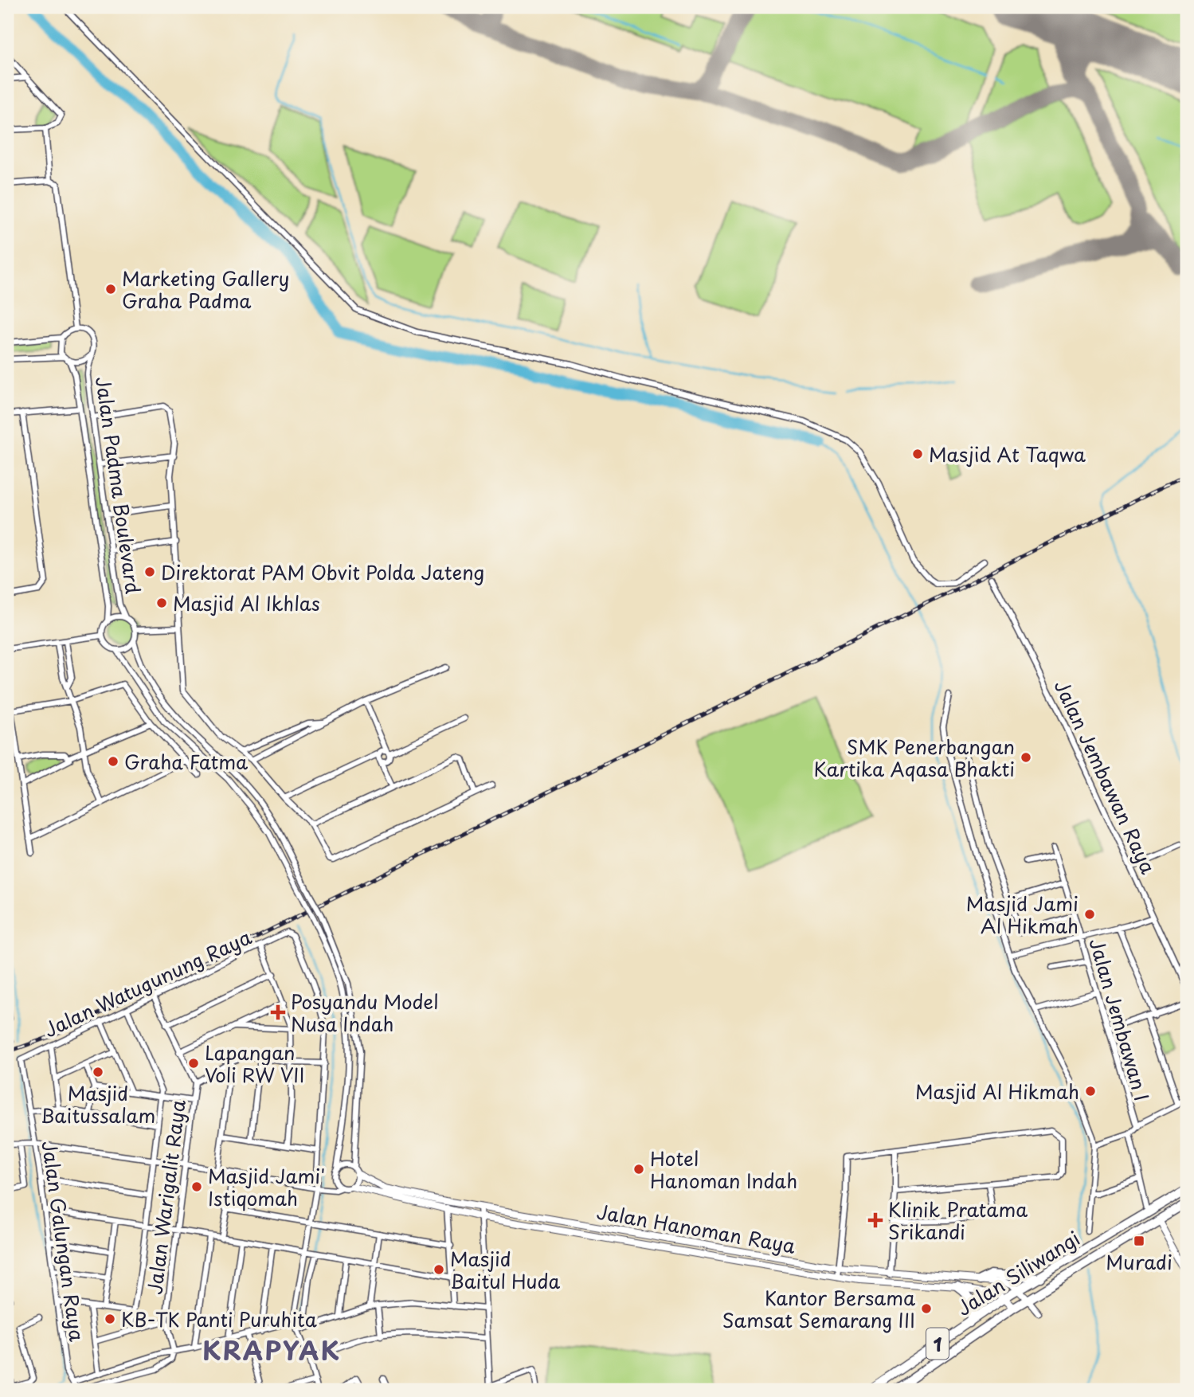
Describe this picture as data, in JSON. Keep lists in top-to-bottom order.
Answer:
{
  "streets": {
    "highway": ["Jalan Siliwangi", "1"],
    "street": [
      "Jalan Padma Boulevard",
      "Jalan Jembawan Raya",
      "Jalan Watugunung Raya",
      "Jalan Jembawan I",
      "Jalan Warigalit Raya",
      "Jalan Hanoman Raya",
      "Jalan Galungan Raya"
    ]
  },
  "crossings": [
    ["Jalan Watugunung Raya", "Jalan Warigalit Raya"],
    ["Jalan Watugunung Raya", "Jalan Galungan Raya"],
    ["Jalan Hanoman Raya", "Jalan Siliwangi"]
  ],
  "districts": ["KRAPYAK"],
  "places": {
    "other": [
      "Marketing Gallery Graha Padma",
      "Masjid At Taqwa",
      "Direktorat PAM Obvit Polda Jateng",
      "Masjid Al Ikhlas",
      "SMK Penerbangan Kartika Aqasa Bhakti",
      "Graha Fatma",
      "Masjid Jami Al Hikmah",
      "Lapangan Voli RW VII",
      "Masjid Baitussalam",
      "Masjid Al Hikmah",
      "Hotel Hanoman Indah",
      "Masjid Jami' Istiqomah",
      "Masjid Baitul Huda",
      "Kantor Bersama Samsat Semarang III",
      "KB-TK Panti Puruhita"
    ],
    "health": ["Posyandu Model Nusa Indah", "Klinik Pratama Srikandi"],
    "transit": ["Muradi"]
  }
}
